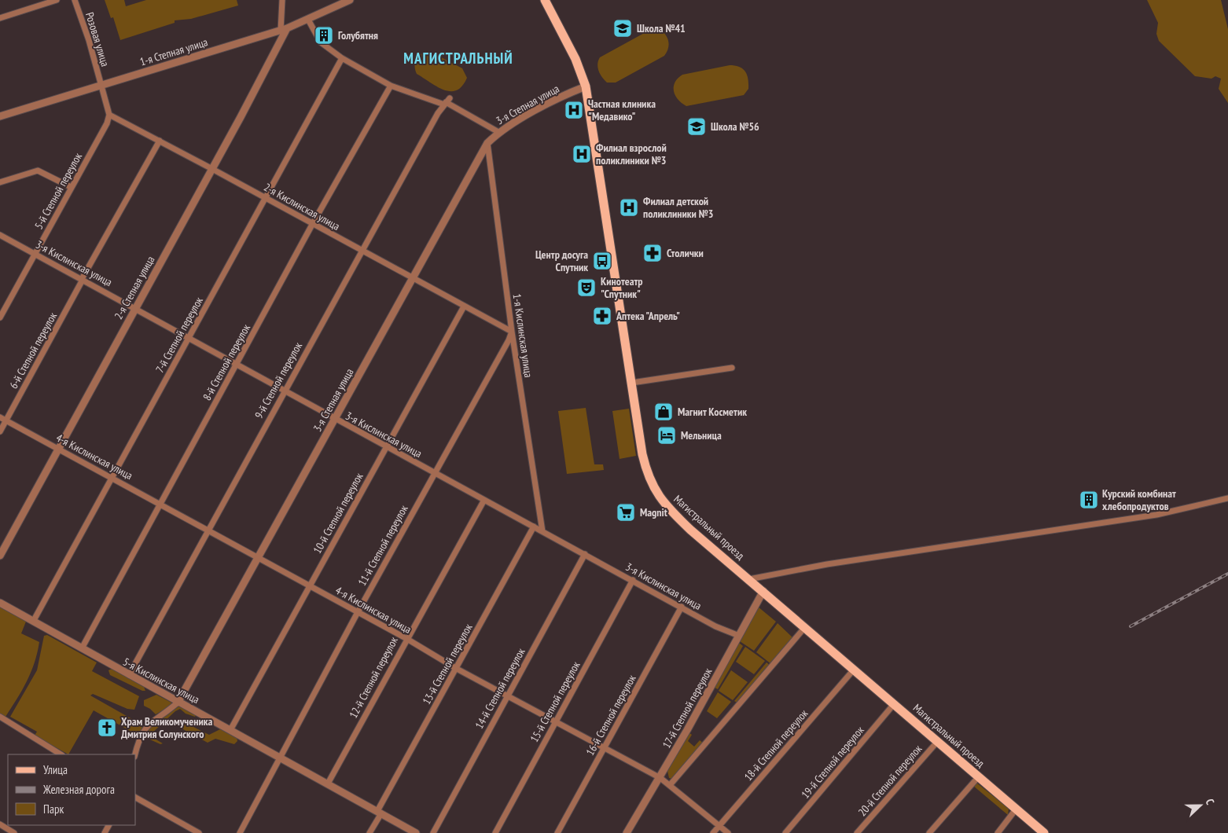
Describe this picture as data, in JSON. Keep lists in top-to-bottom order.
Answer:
{
  "streets": {
    "main road": ["Магистральный проезд"],
    "street": [
      "Розовая улица",
      "1-я Степная улица",
      "3-я Степная улица",
      "5-й Степной переулок",
      "2-я Кислинская улица",
      "3-я Кислинская улица",
      "2-я Степная улица",
      "7-й Степной переулок",
      "1-я Кислинская улица",
      "6-й Степной переулок",
      "8-й Степной переулок",
      "9-й Степной переулок",
      "4-я Кислинская улица",
      "10-й Степной переулок",
      "11-й Степной переулок",
      "13-й Степной переулок",
      "12-й Степной переулок",
      "5-я Кислинская улица",
      "14-й Степной переулок",
      "15-й Степной переулок",
      "17-й Степной переулок",
      "16-й Степной переулок",
      "18-й Степной переулок",
      "19-й Степной переулок",
      "20-й Степной переулок"
    ]
  },
  "crossings": [
    ["Розовая улица", "1-я Степная улица"],
    ["1-я Степная улица", "2-я Степная улица"],
    ["3-я Степная улица", "2-я Кислинская улица"],
    ["3-я Степная улица", "3-я Кислинская улица"],
    ["3-я Степная улица", "1-я Кислинская улица"],
    ["3-я Степная улица", "4-я Кислинская улица"],
    ["3-я Степная улица", "Магистральный проезд"],
    ["3-я Степная улица", "5-я Кислинская улица"],
    ["5-й Степной переулок", "2-я Кислинская улица"],
    ["5-й Степной переулок", "3-я Кислинская улица"],
    ["2-я Кислинская улица", "2-я Степная улица"],
    ["2-я Кислинская улица", "7-й Степной переулок"],
    ["2-я Кислинская улица", "1-я Кислинская улица"],
    ["2-я Кислинская улица", "6-й Степной переулок"],
    ["2-я Кислинская улица", "8-й Степной переулок"],
    ["2-я Кислинская улица", "9-й Степной переулок"],
    ["2-я Кислинская улица", "10-й Степной переулок"],
    ["2-я Кислинская улица", "11-й Степной переулок"],
    ["3-я Кислинская улица", "2-я Степная улица"],
    ["3-я Кислинская улица", "7-й Степной переулок"],
    ["3-я Кислинская улица", "1-я Кислинская улица"],
    ["3-я Кислинская улица", "6-й Степной переулок"],
    ["3-я Кислинская улица", "8-й Степной переулок"],
    ["3-я Кислинская улица", "9-й Степной переулок"],
    ["3-я Кислинская улица", "10-й Степной переулок"],
    ["3-я Кислинская улица", "11-й Степной переулок"],
    ["3-я Кислинская улица", "13-й Степной переулок"],
    ["3-я Кислинская улица", "12-й Степной переулок"],
    ["3-я Кислинская улица", "14-й Степной переулок"],
    ["3-я Кислинская улица", "15-й Степной переулок"],
    ["3-я Кислинская улица", "17-й Степной переулок"],
    ["3-я Кислинская улица", "16-й Степной переулок"],
    ["2-я Степная улица", "4-я Кислинская улица"],
    ["7-й Степной переулок", "4-я Кислинская улица"],
    ["7-й Степной переулок", "5-я Кислинская улица"],
    ["1-я Кислинская улица", "11-й Степной переулок"],
    ["6-й Степной переулок", "4-я Кислинская улица"],
    ["8-й Степной переулок", "4-я Кислинская улица"],
    ["8-й Степной переулок", "5-я Кислинская улица"],
    ["9-й Степной переулок", "4-я Кислинская улица"],
    ["9-й Степной переулок", "5-я Кислинская улица"],
    ["4-я Кислинская улица", "10-й Степной переулок"],
    ["4-я Кислинская улица", "11-й Степной переулок"],
    ["4-я Кислинская улица", "13-й Степной переулок"],
    ["4-я Кислинская улица", "12-й Степной переулок"],
    ["4-я Кислинская улица", "14-й Степной переулок"],
    ["4-я Кислинская улица", "15-й Степной переулок"],
    ["4-я Кислинская улица", "17-й Степной переулок"],
    ["4-я Кислинская улица", "16-й Степной переулок"],
    ["4-я Кислинская улица", "18-й Степной переулок"],
    ["10-й Степной переулок", "5-я Кислинская улица"],
    ["Магистральный проезд", "17-й Степной переулок"],
    ["Магистральный проезд", "18-й Степной переулок"],
    ["Магистральный проезд", "19-й Степной переулок"],
    ["Магистральный проезд", "20-й Степной переулок"],
    ["11-й Степной переулок", "5-я Кислинская улица"],
    ["13-й Степной переулок", "5-я Кислинская улица"],
    ["12-й Степной переулок", "5-я Кислинская улица"]
  ],
  "districts": ["МАГИСТРАЛЬНЫЙ"],
  "places": {
    "school or university": ["Школа №41", "Школа №56"],
    "building": ["Голубятня", "Курский комбинат хлебопродуктов"],
    "hospital": ["Частная клиника \"Медавико\"", "Филиал взрослой поликлиники №3", "Филиал детской поликлиники №3"],
    "pharmacy": ["Столички", "Аптека \"Апрель\""],
    "bus stop": ["Центр досуга Спутник"],
    "theatre": ["Кинотеатр \"Спутник\""],
    "shop": ["Магнит Косметик"],
    "hotel": ["Мельница"],
    "supermarket": ["Magnit"],
    "church": ["Храм Великомученика Дмитрия Солунского"]
  },
  "legend": ["Улица", "Железная дорога", "Парк"],
  "north": "right"
}
